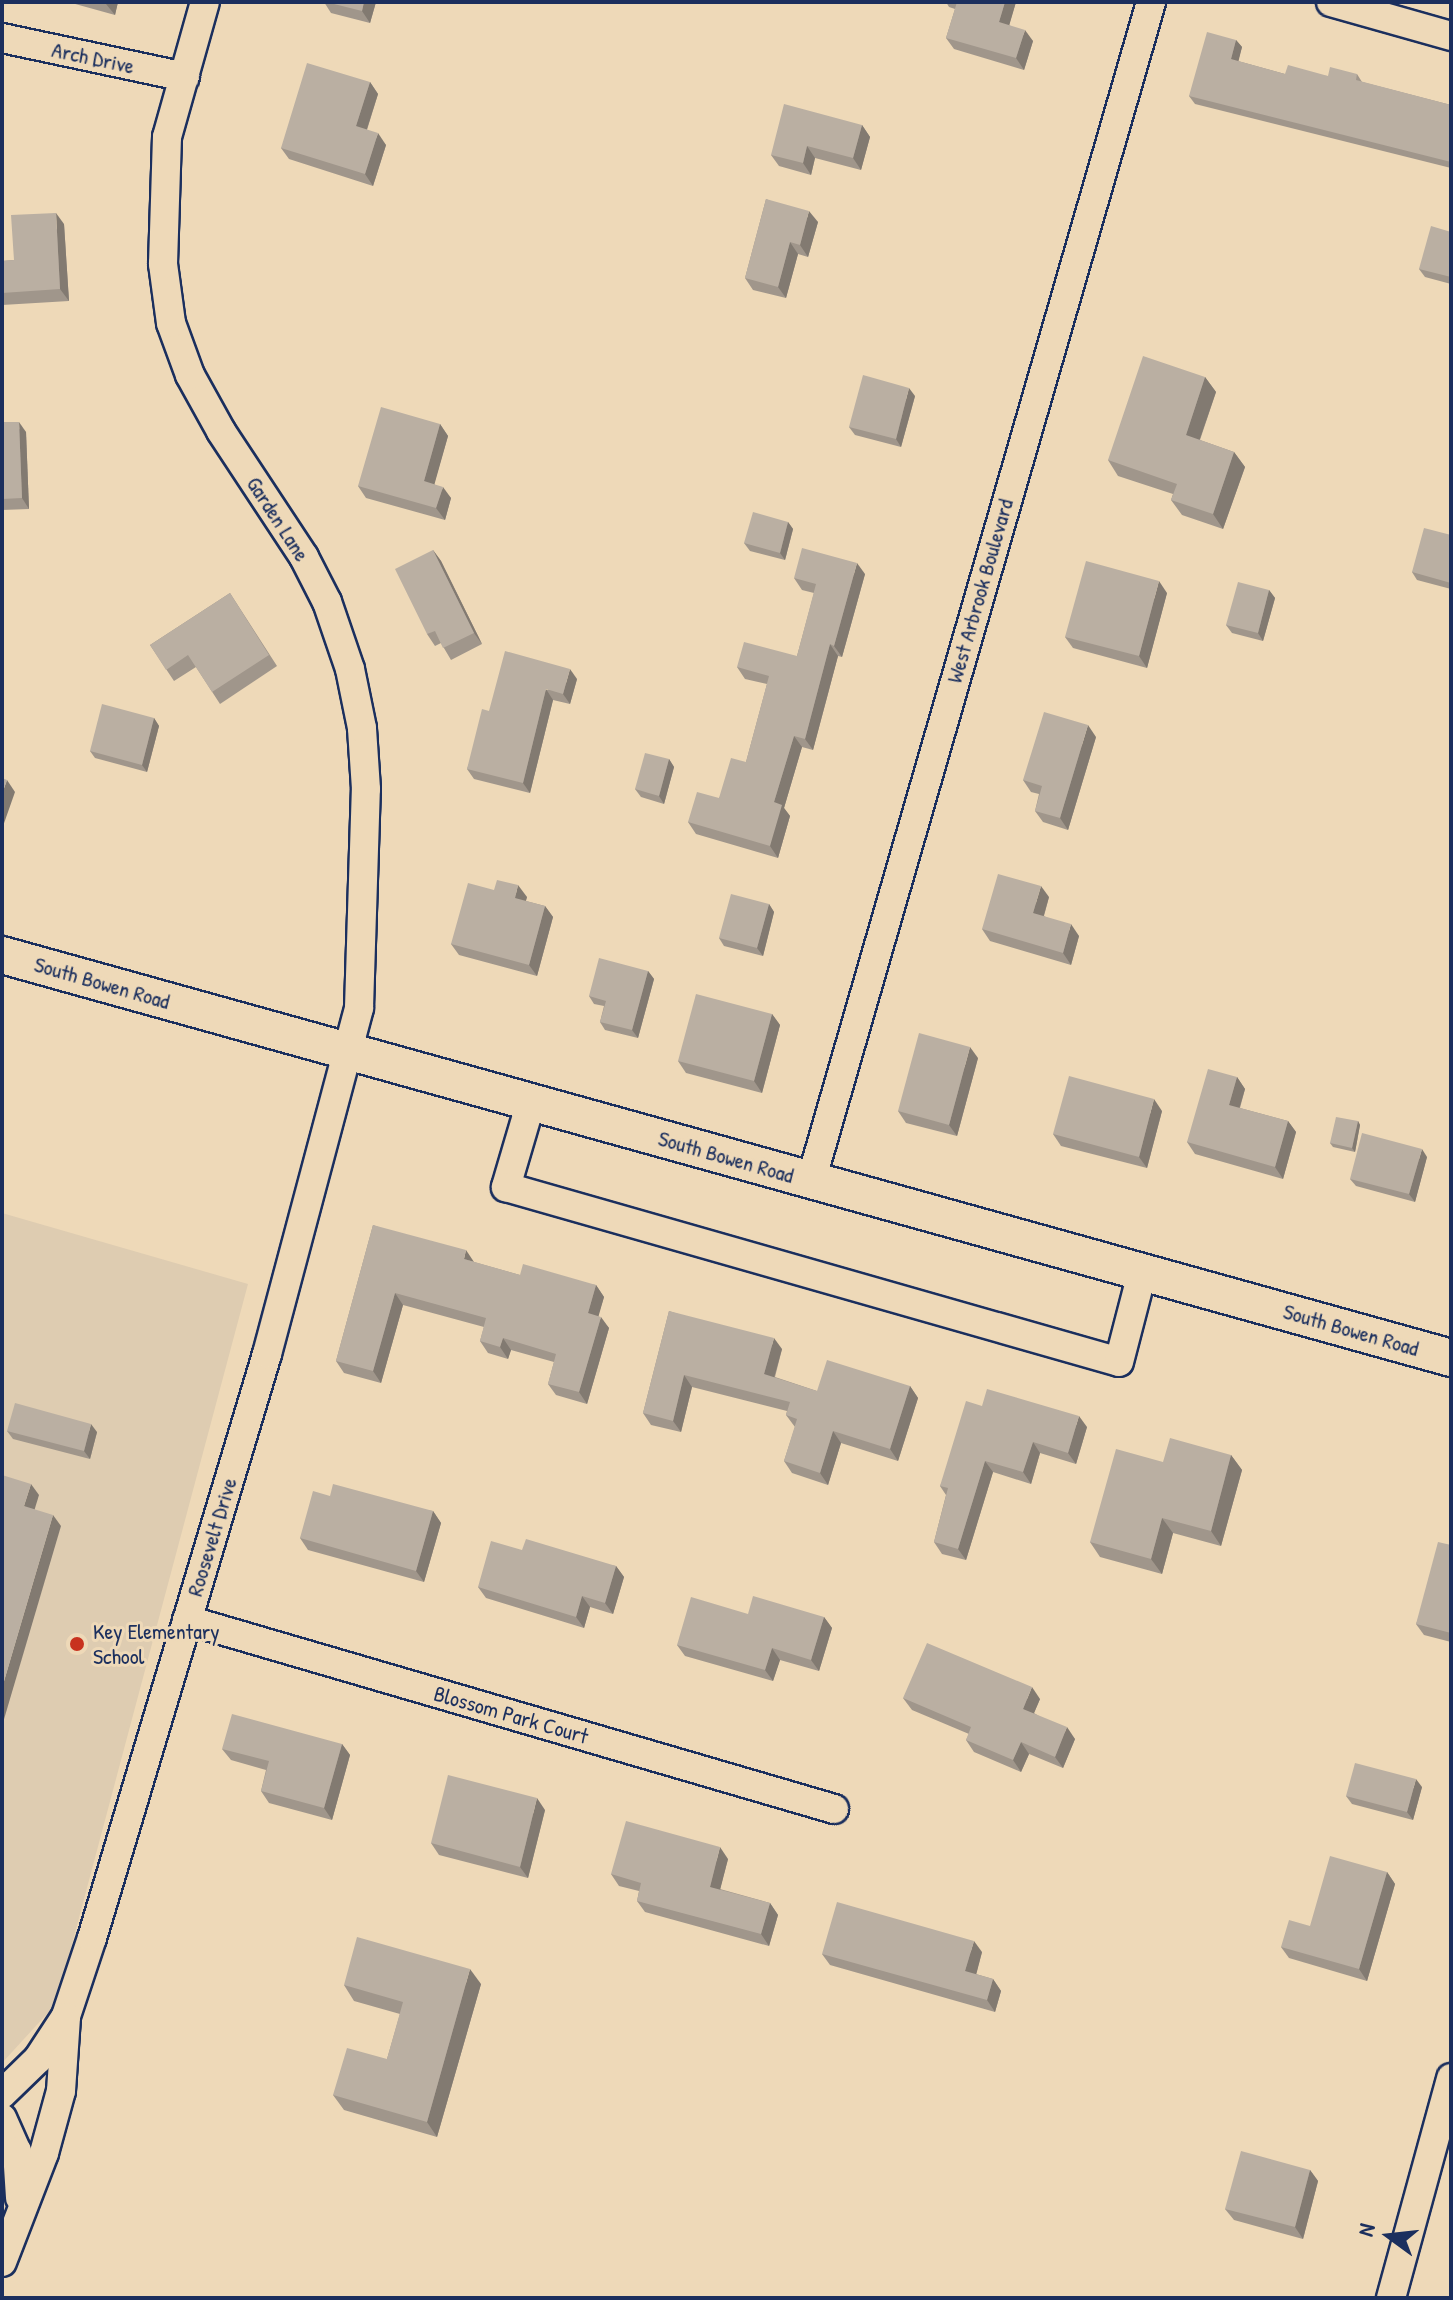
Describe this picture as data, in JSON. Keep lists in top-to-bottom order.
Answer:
{
  "streets": {
    "main road": ["South Bowen Road"],
    "street": [
      "Arch Drive",
      "Garden Lane",
      "West Arbrook Boulevard",
      "Roosevelt Drive",
      "Blossom Park Court"
    ]
  },
  "crossings": [
    ["Arch Drive", "Garden Lane"],
    ["Garden Lane", "South Bowen Road"],
    ["Garden Lane", "Roosevelt Drive"],
    ["West Arbrook Boulevard", "South Bowen Road"],
    ["South Bowen Road", "Roosevelt Drive"],
    ["Roosevelt Drive", "Blossom Park Court"]
  ],
  "places": ["Key Elementary School"],
  "north": "left"
}
